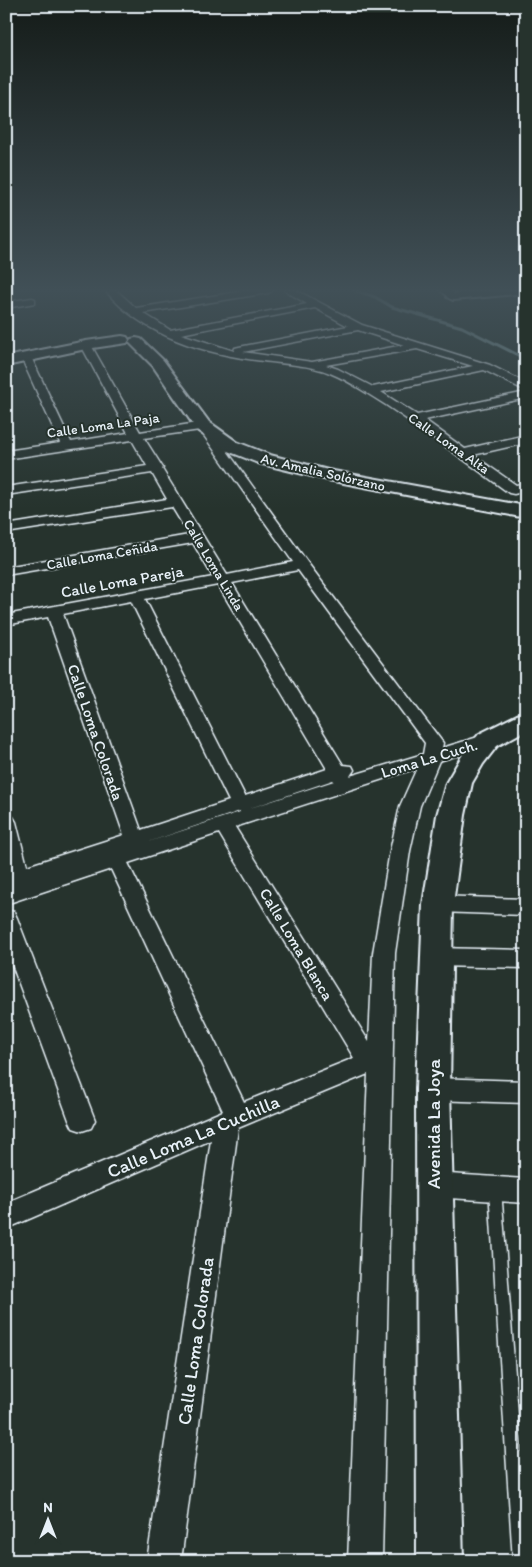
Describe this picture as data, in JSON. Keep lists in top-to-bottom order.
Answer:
{
  "streets": {
    "main road": ["Av. Amalia Solórzano", "Avenida La Joya"],
    "street": [
      "Calle Loma La Paja",
      "Calle Loma Alta",
      "Calle Loma Ceñida",
      "Calle Loma Linda",
      "Calle Loma Pareja",
      "Calle Loma Colorada",
      "Loma La Cuch.",
      "Calle Loma Blanca",
      "Calle Loma La Cuchilla"
    ]
  },
  "crossings": [
    ["Calle Loma La Paja", "Av. Amalia Solórzano"],
    ["Calle Loma La Paja", "Calle Loma Linda"],
    ["Calle Loma Ceñida", "Calle Loma Linda"],
    ["Calle Loma Linda", "Calle Loma Pareja"],
    ["Calle Loma Linda", "Loma La Cuch."],
    ["Calle Loma Pareja", "Calle Loma Colorada"],
    ["Calle Loma Colorada", "Loma La Cuch."],
    ["Calle Loma Colorada", "Calle Loma La Cuchilla"],
    ["Loma La Cuch.", "Calle Loma Blanca"],
    ["Loma La Cuch.", "Avenida La Joya"],
    ["Calle Loma Blanca", "Calle Loma La Cuchilla"]
  ],
  "north": "top"
}
